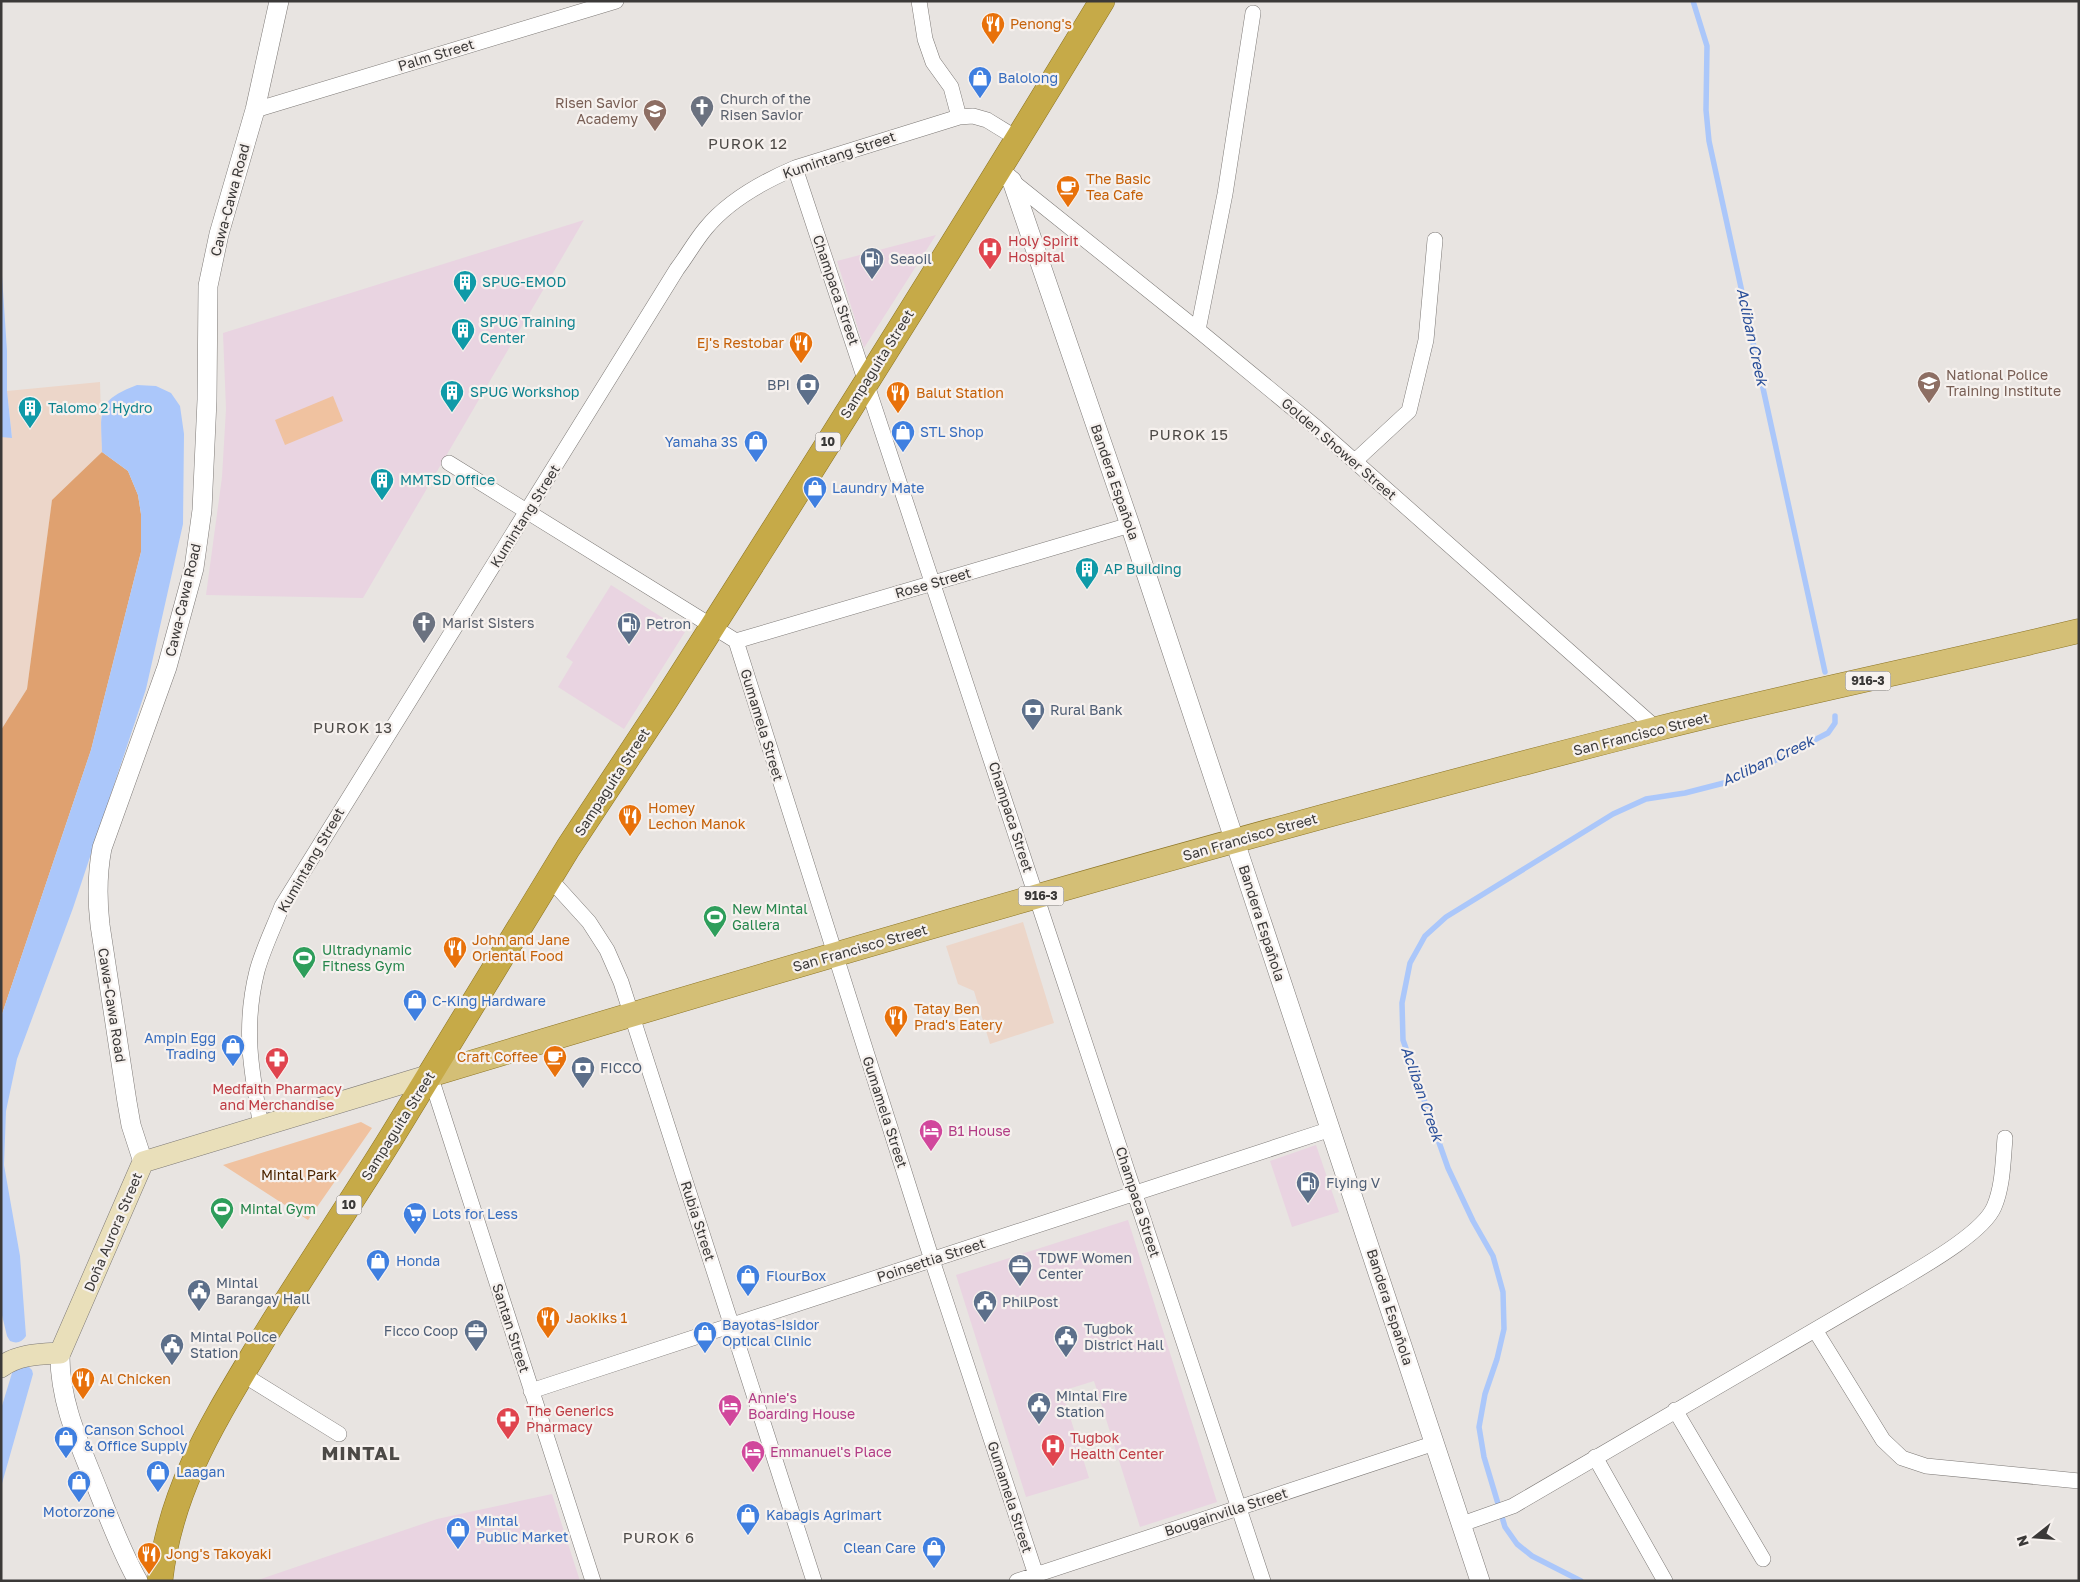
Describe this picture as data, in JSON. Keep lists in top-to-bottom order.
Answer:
{
  "streets": {
    "highway": ["Sampaguita Street", "10"],
    "main road": ["916-3", "San Francisco Street", "Doña Aurora Street"],
    "street": [
      "Palm Street",
      "Kumintang Street",
      "Cawa-Cawa Road",
      "Champaca Street",
      "Golden Shower Street",
      "Bandera Española",
      "Rose Street",
      "Gumamela Street",
      "Rubia Street",
      "Poinsettia Street",
      "Santan Street",
      "Bougainvilla Street"
    ]
  },
  "crossings": [
    ["Palm Street", "Cawa-Cawa Road"],
    ["Kumintang Street", "Champaca Street"],
    ["Kumintang Street", "Sampaguita Street"],
    ["Kumintang Street", "Doña Aurora Street"],
    ["Cawa-Cawa Road", "Doña Aurora Street"],
    ["Champaca Street", "Sampaguita Street"],
    ["Champaca Street", "Rose Street"],
    ["Champaca Street", "San Francisco Street"],
    ["Champaca Street", "Poinsettia Street"],
    ["Champaca Street", "Bougainvilla Street"],
    ["Sampaguita Street", "Golden Shower Street"],
    ["Sampaguita Street", "Bandera Española"],
    ["Sampaguita Street", "San Francisco Street"],
    ["Sampaguita Street", "Rubia Street"],
    ["Sampaguita Street", "Doña Aurora Street"],
    ["Sampaguita Street", "Santan Street"],
    ["Golden Shower Street", "Bandera Española"],
    ["Golden Shower Street", "San Francisco Street"],
    ["Bandera Española", "Rose Street"],
    ["Bandera Española", "San Francisco Street"],
    ["Bandera Española", "Poinsettia Street"],
    ["Bandera Española", "Bougainvilla Street"],
    ["Rose Street", "Gumamela Street"],
    ["Gumamela Street", "San Francisco Street"],
    ["Gumamela Street", "Poinsettia Street"],
    ["Gumamela Street", "Bougainvilla Street"],
    ["San Francisco Street", "Rubia Street"],
    ["San Francisco Street", "Doña Aurora Street"],
    ["San Francisco Street", "Santan Street"],
    ["Rubia Street", "Poinsettia Street"],
    ["Doña Aurora Street", "Santan Street"],
    ["Poinsettia Street", "Santan Street"]
  ],
  "districts": [
    "PUROK 12",
    "PUROK 15",
    "PUROK 13",
    "MINTAL",
    "PUROK 6"
  ],
  "water": ["Acliban Creek"],
  "parks": ["Mintal Park"],
  "places": {
    "restaurant": [
      "Penong's",
      "Ej's Restobar",
      "Balut Station",
      "Homey Lechon Manok",
      "John and Jane Oriental Food",
      "Tatay Ben Prad's Eatery",
      "Jaokiks 1",
      "Al Chicken",
      "Jong's Takoyaki"
    ],
    "shop": [
      "Balolong",
      "STL Shop",
      "Yamaha 3S",
      "Laundry Mate",
      "C-King Hardware",
      "Ampin Egg Trading",
      "Honda",
      "FlourBox",
      "Bayotas-Isidor Optical Clinic",
      "Canson School & Office Supply",
      "Laagan",
      "Motorzone",
      "Kabagis Agrimart",
      "Mintal Public Market",
      "Clean Care"
    ],
    "church": ["Church of the Risen Savior", "Marist Sisters"],
    "school or university": ["Risen Savior Academy", "National Police Training Institute"],
    "cafe": ["The Basic Tea Cafe", "Craft Coffee"],
    "hospital": ["Holy Spirit Hospital", "Tugbok Health Center"],
    "fuel station": ["Seaoil", "Petron", "Flying V"],
    "building": [
      "SPUG-EMOD",
      "SPUG Training Center",
      "SPUG Workshop",
      "Talomo 2 Hydro",
      "MMTSD Office",
      "AP Building"
    ],
    "bank": ["BPI", "Rural Bank", "FICCO"],
    "sports": ["New Mintal Gallera", "Ultradynamic Fitness Gym", "Mintal Gym"],
    "pharmacy": ["Medfaith Pharmacy and Merchandise", "The Generics Pharmacy"],
    "hotel": ["B1 House", "Annie's Boarding House", "Emmanuel's Place"],
    "supermarket": ["Lots for Less"],
    "office": ["TDWF Women Center", "Ficco Coop"],
    "public building": [
      "Mintal Barangay Hall",
      "PhilPost",
      "Tugbok District Hall",
      "Mintal Police Station",
      "Mintal Fire Station"
    ]
  },
  "north": "left"
}
